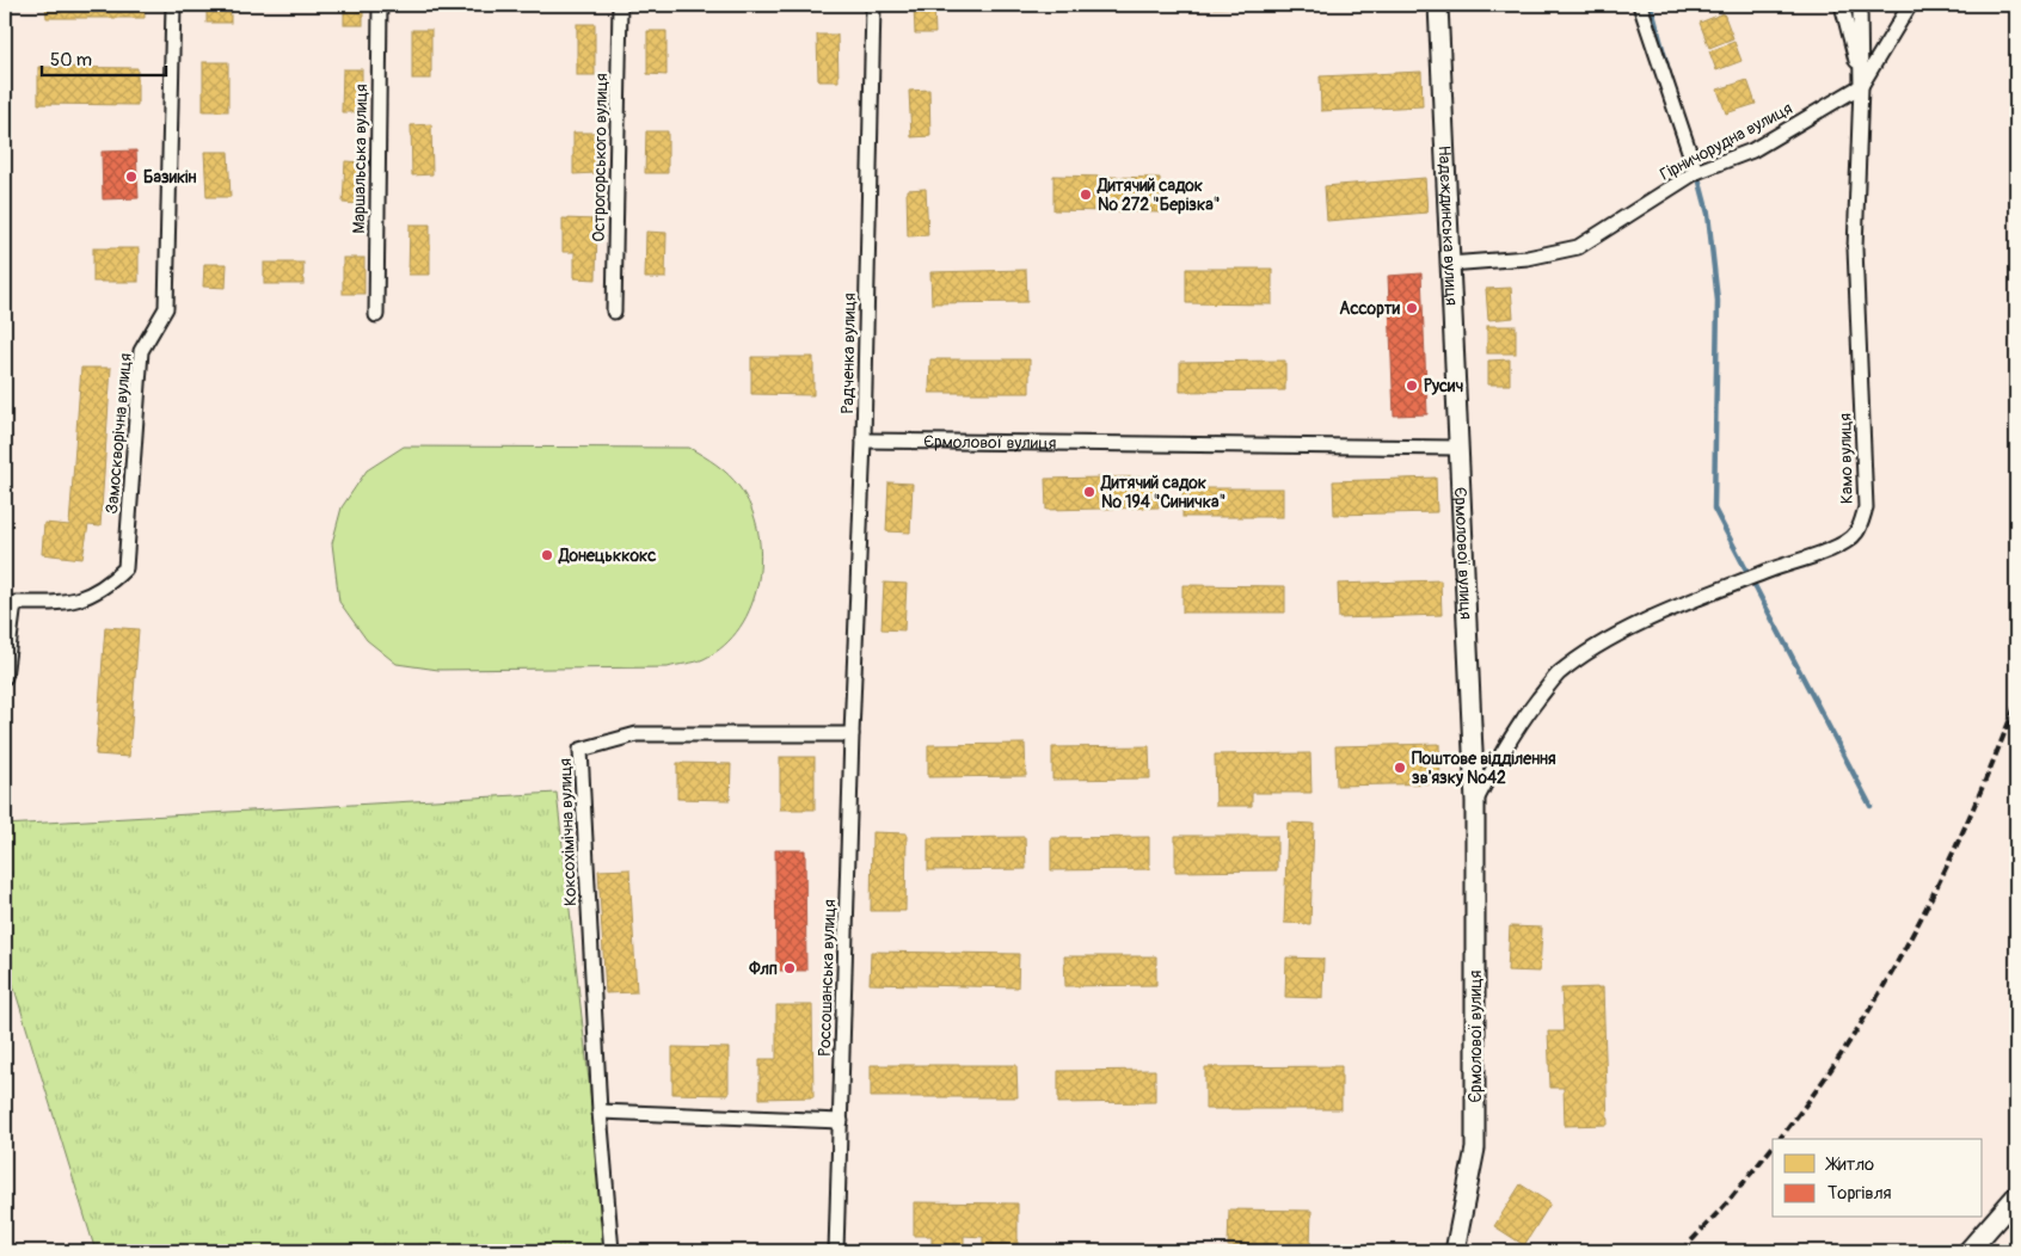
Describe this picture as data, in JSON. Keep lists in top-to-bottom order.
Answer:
{
  "streets": {
    "street": [
      "Гірничорудна вулиця",
      "Острогорського вулиця",
      "Маршальська вулиця",
      "Надєждинська вулиця",
      "Радченка вулиця",
      "Замоскворічна вулиця",
      "Єрмолової вулиця",
      "Камо вулиця",
      "Коксохімічна вулиця",
      "Россошанська вулиця"
    ]
  },
  "crossings": [
    ["Гірничорудна вулиця", "Надєждинська вулиця"],
    ["Гірничорудна вулиця", "Камо вулиця"],
    ["Надєждинська вулиця", "Єрмолової вулиця"],
    ["Радченка вулиця", "Єрмолової вулиця"],
    ["Радченка вулиця", "Россошанська вулиця"],
    ["Єрмолової вулиця", "Камо вулиця"],
    ["Коксохімічна вулиця", "Россошанська вулиця"]
  ],
  "places": [
    "Базикін",
    "Дитячий садок № 272 \"Берізка\"",
    "Ассорти",
    "Русич",
    "Дитячий садок № 194 \"Синичка\"",
    "Донецьккокс",
    "Поштове відділення зв'язку №42",
    "Флп"
  ],
  "legend": ["Житло", "Торгівля"],
  "scale_bar": "50 m"
}
